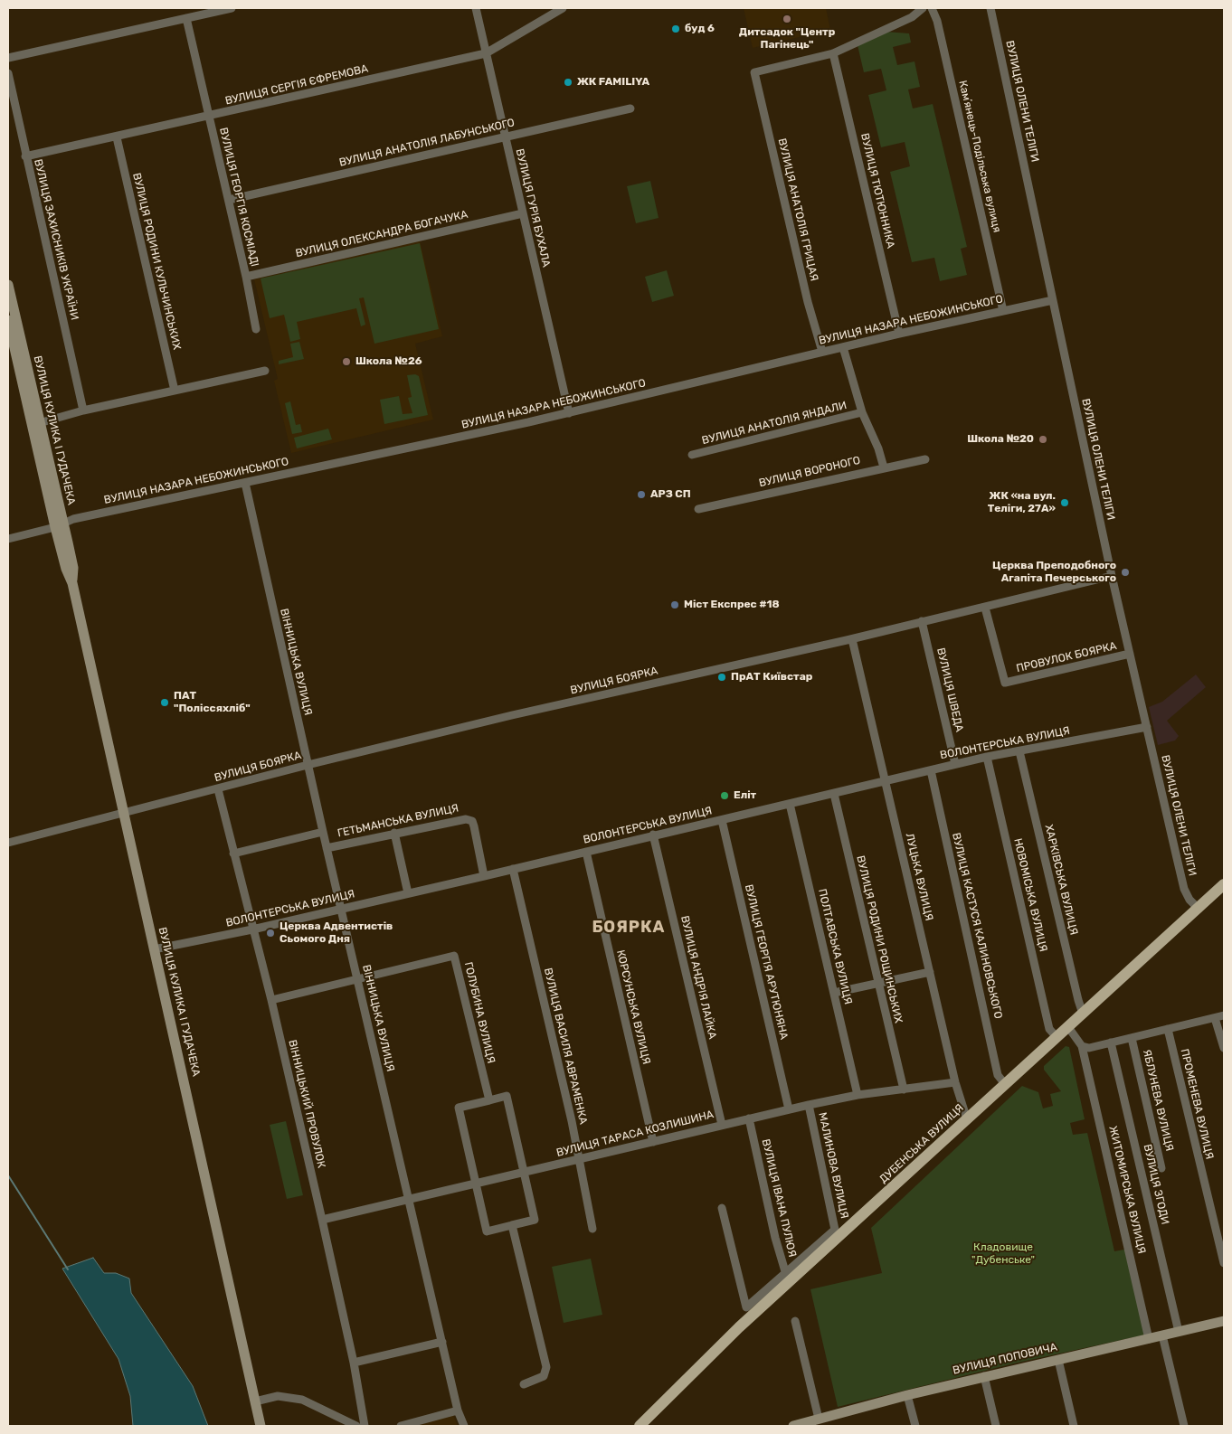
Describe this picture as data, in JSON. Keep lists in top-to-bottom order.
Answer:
{
  "streets": {
    "main road": ["ВУЛИЦЯ КУЛИКА І ГУДАЧЕКА", "ДУБЕНСЬКА ВУЛИЦЯ", "ВУЛИЦЯ ПОПОВИЧА"],
    "street": [
      "ВУЛИЦЯ СЕРГІЯ ЄФРЕМОВА",
      "ВУЛИЦЯ ОЛЕНИ ТЕЛІГИ",
      "ВУЛИЦЯ АНАТОЛІЯ ЛАБУНСЬКОГО",
      "Камʼянець-Подільська вулиця",
      "ВУЛИЦЯ ТЮТЮННИКА",
      "ВУЛИЦЯ ГЕОРГІЯ КОСМІАДІ",
      "ВУЛИЦЯ ГУРІЯ БУХАЛА",
      "ВУЛИЦЯ АНАТОЛІЯ ГРИЦАЯ",
      "ВУЛИЦЯ ОЛЕКСАНДРА БОГАЧУКА",
      "ВУЛИЦЯ ЗАХИСНИКІВ УКРАЇНИ",
      "ВУЛИЦЯ РОДИНИ КУЛЬЧИНСЬКИХ",
      "ВУЛИЦЯ НАЗАРА НЕБОЖИНСЬКОГО",
      "ВУЛИЦЯ АНАТОЛІЯ ЯНДАЛИ",
      "ВУЛИЦЯ ВОРОНОГО",
      "ПРОВУЛОК БОЯРКА",
      "ВІННИЦЬКА ВУЛИЦЯ",
      "ВУЛИЦЯ БОЯРКА",
      "ВУЛИЦЯ ШВЕДА",
      "ВОЛОНТЕРСЬКА ВУЛИЦЯ",
      "ГЕТЬМАНСЬКА ВУЛИЦЯ",
      "ЛУЦЬКА ВУЛИЦЯ",
      "ХАРКІВСЬКА ВУЛИЦЯ",
      "НОВОМІСЬКА ВУЛИЦЯ",
      "ВУЛИЦЯ КАСТУСЯ КАЛИНОВСЬКОГО",
      "ВУЛИЦЯ РОДИНИ РОЩИНСЬКИХ",
      "ПОЛТАВСЬКА ВУЛИЦЯ",
      "ВУЛИЦЯ ГЕОРГІЯ АРУТЮНЯНА",
      "ВУЛИЦЯ АНДРІЯ ЛАЙКА",
      "КОРСУНСЬКА ВУЛИЦЯ",
      "ГОЛУБИНА ВУЛИЦЯ",
      "ВУЛИЦЯ ВАСИЛЯ АВРАМЕНКА",
      "ЯБЛУНЕВА ВУЛИЦЯ",
      "ВІННИЦЬКИЙ ПРОВУЛОК",
      "ПРОМЕНЕВА ВУЛИЦЯ",
      "ВУЛИЦЯ ТАРАСА КОЗЛИШИНА",
      "МАЛИНОВА ВУЛИЦЯ",
      "ВУЛИЦЯ ЗГОДИ",
      "ЖИТОМИРСЬКА ВУЛИЦЯ",
      "ВУЛИЦЯ ІВАНА ПУЛЮЯ"
    ]
  },
  "crossings": [
    ["ВУЛИЦЯ СЕРГІЯ ЄФРЕМОВА", "ВУЛИЦЯ ГЕОРГІЯ КОСМІАДІ"],
    ["ВУЛИЦЯ СЕРГІЯ ЄФРЕМОВА", "ВУЛИЦЯ ГУРІЯ БУХАЛА"],
    ["ВУЛИЦЯ СЕРГІЯ ЄФРЕМОВА", "ВУЛИЦЯ ЗАХИСНИКІВ УКРАЇНИ"],
    ["ВУЛИЦЯ СЕРГІЯ ЄФРЕМОВА", "ВУЛИЦЯ РОДИНИ КУЛЬЧИНСЬКИХ"],
    ["ВУЛИЦЯ ОЛЕНИ ТЕЛІГИ", "ВУЛИЦЯ НАЗАРА НЕБОЖИНСЬКОГО"],
    ["ВУЛИЦЯ ОЛЕНИ ТЕЛІГИ", "ПРОВУЛОК БОЯРКА"],
    ["ВУЛИЦЯ ОЛЕНИ ТЕЛІГИ", "ВУЛИЦЯ БОЯРКА"],
    ["ВУЛИЦЯ ОЛЕНИ ТЕЛІГИ", "ВОЛОНТЕРСЬКА ВУЛИЦЯ"],
    ["ВУЛИЦЯ ОЛЕНИ ТЕЛІГИ", "ДУБЕНСЬКА ВУЛИЦЯ"],
    ["ВУЛИЦЯ АНАТОЛІЯ ЛАБУНСЬКОГО", "ВУЛИЦЯ ГЕОРГІЯ КОСМІАДІ"],
    ["ВУЛИЦЯ АНАТОЛІЯ ЛАБУНСЬКОГО", "ВУЛИЦЯ ГУРІЯ БУХАЛА"],
    ["Камʼянець-Подільська вулиця", "ВУЛИЦЯ НАЗАРА НЕБОЖИНСЬКОГО"],
    ["ВУЛИЦЯ ТЮТЮННИКА", "ВУЛИЦЯ АНАТОЛІЯ ГРИЦАЯ"],
    ["ВУЛИЦЯ ТЮТЮННИКА", "ВУЛИЦЯ НАЗАРА НЕБОЖИНСЬКОГО"],
    ["ВУЛИЦЯ ГЕОРГІЯ КОСМІАДІ", "ВУЛИЦЯ ОЛЕКСАНДРА БОГАЧУКА"],
    ["ВУЛИЦЯ ГУРІЯ БУХАЛА", "ВУЛИЦЯ ОЛЕКСАНДРА БОГАЧУКА"],
    ["ВУЛИЦЯ ГУРІЯ БУХАЛА", "ВУЛИЦЯ НАЗАРА НЕБОЖИНСЬКОГО"],
    ["ВУЛИЦЯ АНАТОЛІЯ ГРИЦАЯ", "ВУЛИЦЯ НАЗАРА НЕБОЖИНСЬКОГО"],
    ["ВУЛИЦЯ НАЗАРА НЕБОЖИНСЬКОГО", "ВУЛИЦЯ АНАТОЛІЯ ЯНДАЛИ"],
    ["ВУЛИЦЯ НАЗАРА НЕБОЖИНСЬКОГО", "ВУЛИЦЯ КУЛИКА І ГУДАЧЕКА"],
    ["ВУЛИЦЯ НАЗАРА НЕБОЖИНСЬКОГО", "ВІННИЦЬКА ВУЛИЦЯ"],
    ["ВУЛИЦЯ АНАТОЛІЯ ЯНДАЛИ", "ВУЛИЦЯ ВОРОНОГО"],
    ["ВУЛИЦЯ КУЛИКА І ГУДАЧЕКА", "ВУЛИЦЯ БОЯРКА"],
    ["ВУЛИЦЯ КУЛИКА І ГУДАЧЕКА", "ВОЛОНТЕРСЬКА ВУЛИЦЯ"],
    ["ПРОВУЛОК БОЯРКА", "ВУЛИЦЯ БОЯРКА"],
    ["ВІННИЦЬКА ВУЛИЦЯ", "ВУЛИЦЯ БОЯРКА"],
    ["ВІННИЦЬКА ВУЛИЦЯ", "ВОЛОНТЕРСЬКА ВУЛИЦЯ"],
    ["ВІННИЦЬКА ВУЛИЦЯ", "ГЕТЬМАНСЬКА ВУЛИЦЯ"],
    ["ВІННИЦЬКА ВУЛИЦЯ", "ГОЛУБИНА ВУЛИЦЯ"],
    ["ВІННИЦЬКА ВУЛИЦЯ", "ВУЛИЦЯ ТАРАСА КОЗЛИШИНА"],
    ["ВУЛИЦЯ БОЯРКА", "ВУЛИЦЯ ШВЕДА"],
    ["ВУЛИЦЯ БОЯРКА", "ЛУЦЬКА ВУЛИЦЯ"],
    ["ВУЛИЦЯ БОЯРКА", "ВІННИЦЬКИЙ ПРОВУЛОК"],
    ["ВУЛИЦЯ ШВЕДА", "ВОЛОНТЕРСЬКА ВУЛИЦЯ"],
    ["ВОЛОНТЕРСЬКА ВУЛИЦЯ", "ГЕТЬМАНСЬКА ВУЛИЦЯ"],
    ["ВОЛОНТЕРСЬКА ВУЛИЦЯ", "ЛУЦЬКА ВУЛИЦЯ"],
    ["ВОЛОНТЕРСЬКА ВУЛИЦЯ", "ХАРКІВСЬКА ВУЛИЦЯ"],
    ["ВОЛОНТЕРСЬКА ВУЛИЦЯ", "НОВОМІСЬКА ВУЛИЦЯ"],
    ["ВОЛОНТЕРСЬКА ВУЛИЦЯ", "ВУЛИЦЯ КАСТУСЯ КАЛИНОВСЬКОГО"],
    ["ВОЛОНТЕРСЬКА ВУЛИЦЯ", "ВУЛИЦЯ РОДИНИ РОЩИНСЬКИХ"],
    ["ВОЛОНТЕРСЬКА ВУЛИЦЯ", "ПОЛТАВСЬКА ВУЛИЦЯ"],
    ["ВОЛОНТЕРСЬКА ВУЛИЦЯ", "ВУЛИЦЯ ГЕОРГІЯ АРУТЮНЯНА"],
    ["ВОЛОНТЕРСЬКА ВУЛИЦЯ", "ВУЛИЦЯ АНДРІЯ ЛАЙКА"],
    ["ВОЛОНТЕРСЬКА ВУЛИЦЯ", "КОРСУНСЬКА ВУЛИЦЯ"],
    ["ВОЛОНТЕРСЬКА ВУЛИЦЯ", "ВУЛИЦЯ ВАСИЛЯ АВРАМЕНКА"],
    ["ВОЛОНТЕРСЬКА ВУЛИЦЯ", "ВІННИЦЬКИЙ ПРОВУЛОК"],
    ["ЛУЦЬКА ВУЛИЦЯ", "ВУЛИЦЯ ТАРАСА КОЗЛИШИНА"],
    ["ЛУЦЬКА ВУЛИЦЯ", "ДУБЕНСЬКА ВУЛИЦЯ"],
    ["ХАРКІВСЬКА ВУЛИЦЯ", "ДУБЕНСЬКА ВУЛИЦЯ"],
    ["НОВОМІСЬКА ВУЛИЦЯ", "ДУБЕНСЬКА ВУЛИЦЯ"],
    ["ВУЛИЦЯ КАСТУСЯ КАЛИНОВСЬКОГО", "ДУБЕНСЬКА ВУЛИЦЯ"],
    ["ВУЛИЦЯ РОДИНИ РОЩИНСЬКИХ", "ВУЛИЦЯ ТАРАСА КОЗЛИШИНА"],
    ["ПОЛТАВСЬКА ВУЛИЦЯ", "ВУЛИЦЯ ТАРАСА КОЗЛИШИНА"],
    ["ВУЛИЦЯ ГЕОРГІЯ АРУТЮНЯНА", "ВУЛИЦЯ ТАРАСА КОЗЛИШИНА"],
    ["ВУЛИЦЯ АНДРІЯ ЛАЙКА", "ВУЛИЦЯ ТАРАСА КОЗЛИШИНА"],
    ["КОРСУНСЬКА ВУЛИЦЯ", "ВУЛИЦЯ ТАРАСА КОЗЛИШИНА"],
    ["ГОЛУБИНА ВУЛИЦЯ", "ВІННИЦЬКИЙ ПРОВУЛОК"],
    ["ВУЛИЦЯ ВАСИЛЯ АВРАМЕНКА", "ВУЛИЦЯ ТАРАСА КОЗЛИШИНА"],
    ["ВІННИЦЬКИЙ ПРОВУЛОК", "ВУЛИЦЯ ТАРАСА КОЗЛИШИНА"],
    ["ВУЛИЦЯ ТАРАСА КОЗЛИШИНА", "МАЛИНОВА ВУЛИЦЯ"],
    ["ВУЛИЦЯ ТАРАСА КОЗЛИШИНА", "ВУЛИЦЯ ІВАНА ПУЛЮЯ"],
    ["ДУБЕНСЬКА ВУЛИЦЯ", "МАЛИНОВА ВУЛИЦЯ"],
    ["ДУБЕНСЬКА ВУЛИЦЯ", "ВУЛИЦЯ ІВАНА ПУЛЮЯ"],
    ["МАЛИНОВА ВУЛИЦЯ", "ВУЛИЦЯ ІВАНА ПУЛЮЯ"],
    ["ВУЛИЦЯ ЗГОДИ", "ВУЛИЦЯ ПОПОВИЧА"],
    ["ЖИТОМИРСЬКА ВУЛИЦЯ", "ВУЛИЦЯ ПОПОВИЧА"]
  ],
  "districts": ["БОЯРКА"],
  "parks": ["Кладовище \"Дубенське\""],
  "places": [
    "Дитсадок \"Центр Пагінець\"",
    "буд 6",
    "ЖК FAMILIYA",
    "Школа №26",
    "Школа №20",
    "АРЗ СП",
    "ЖК «на вул. Теліги, 27А»",
    "Церква Преподобного Агапіта Печерського",
    "Міст Експрес #18",
    "ПрАТ Київстар",
    "ПАТ \"Поліссяхліб\"",
    "Еліт",
    "Церква Адвентистів Сьомого Дня"
  ]
}
